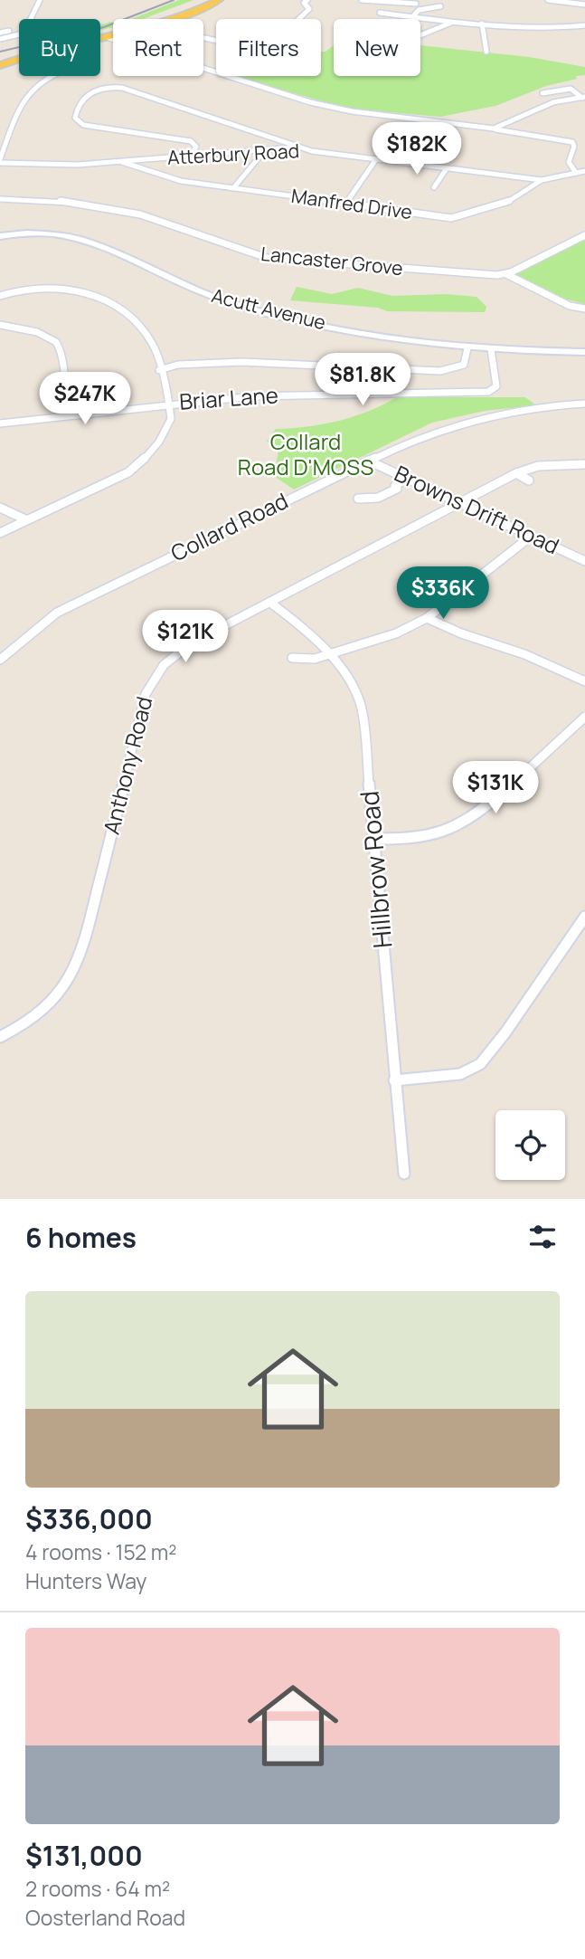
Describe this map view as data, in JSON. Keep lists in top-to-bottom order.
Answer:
{
  "streets": {
    "street": [
      "Atterbury Road",
      "Manfred Drive",
      "Lancaster Grove",
      "Acutt Avenue",
      "Briar Lane",
      "Browns Drift Road",
      "Collard Road",
      "Anthony Road",
      "Hillbrow Road"
    ]
  },
  "crossings": [
    ["Atterbury Road", "Manfred Drive"],
    ["Acutt Avenue", "Briar Lane"],
    ["Browns Drift Road", "Collard Road"],
    ["Browns Drift Road", "Anthony Road"],
    ["Anthony Road", "Hillbrow Road"]
  ],
  "parks": ["Collard Road D'MOSS"],
  "page": {
    "chip": [
      "Buy",
      "Rent",
      "Filters",
      "New"
    ],
    "price": [
      "$182K",
      "$81.8K",
      "$247K",
      "$336K",
      "$121K",
      "$131K"
    ],
    "heading": "6 homes",
    "list": [
      {
        "name": "$336,000",
        "note": "4 rooms · 152 m² · Hunters Way"
      },
      {
        "name": "$131,000",
        "note": "2 rooms · 64 m² · Oosterland Road"
      }
    ]
  }
}
